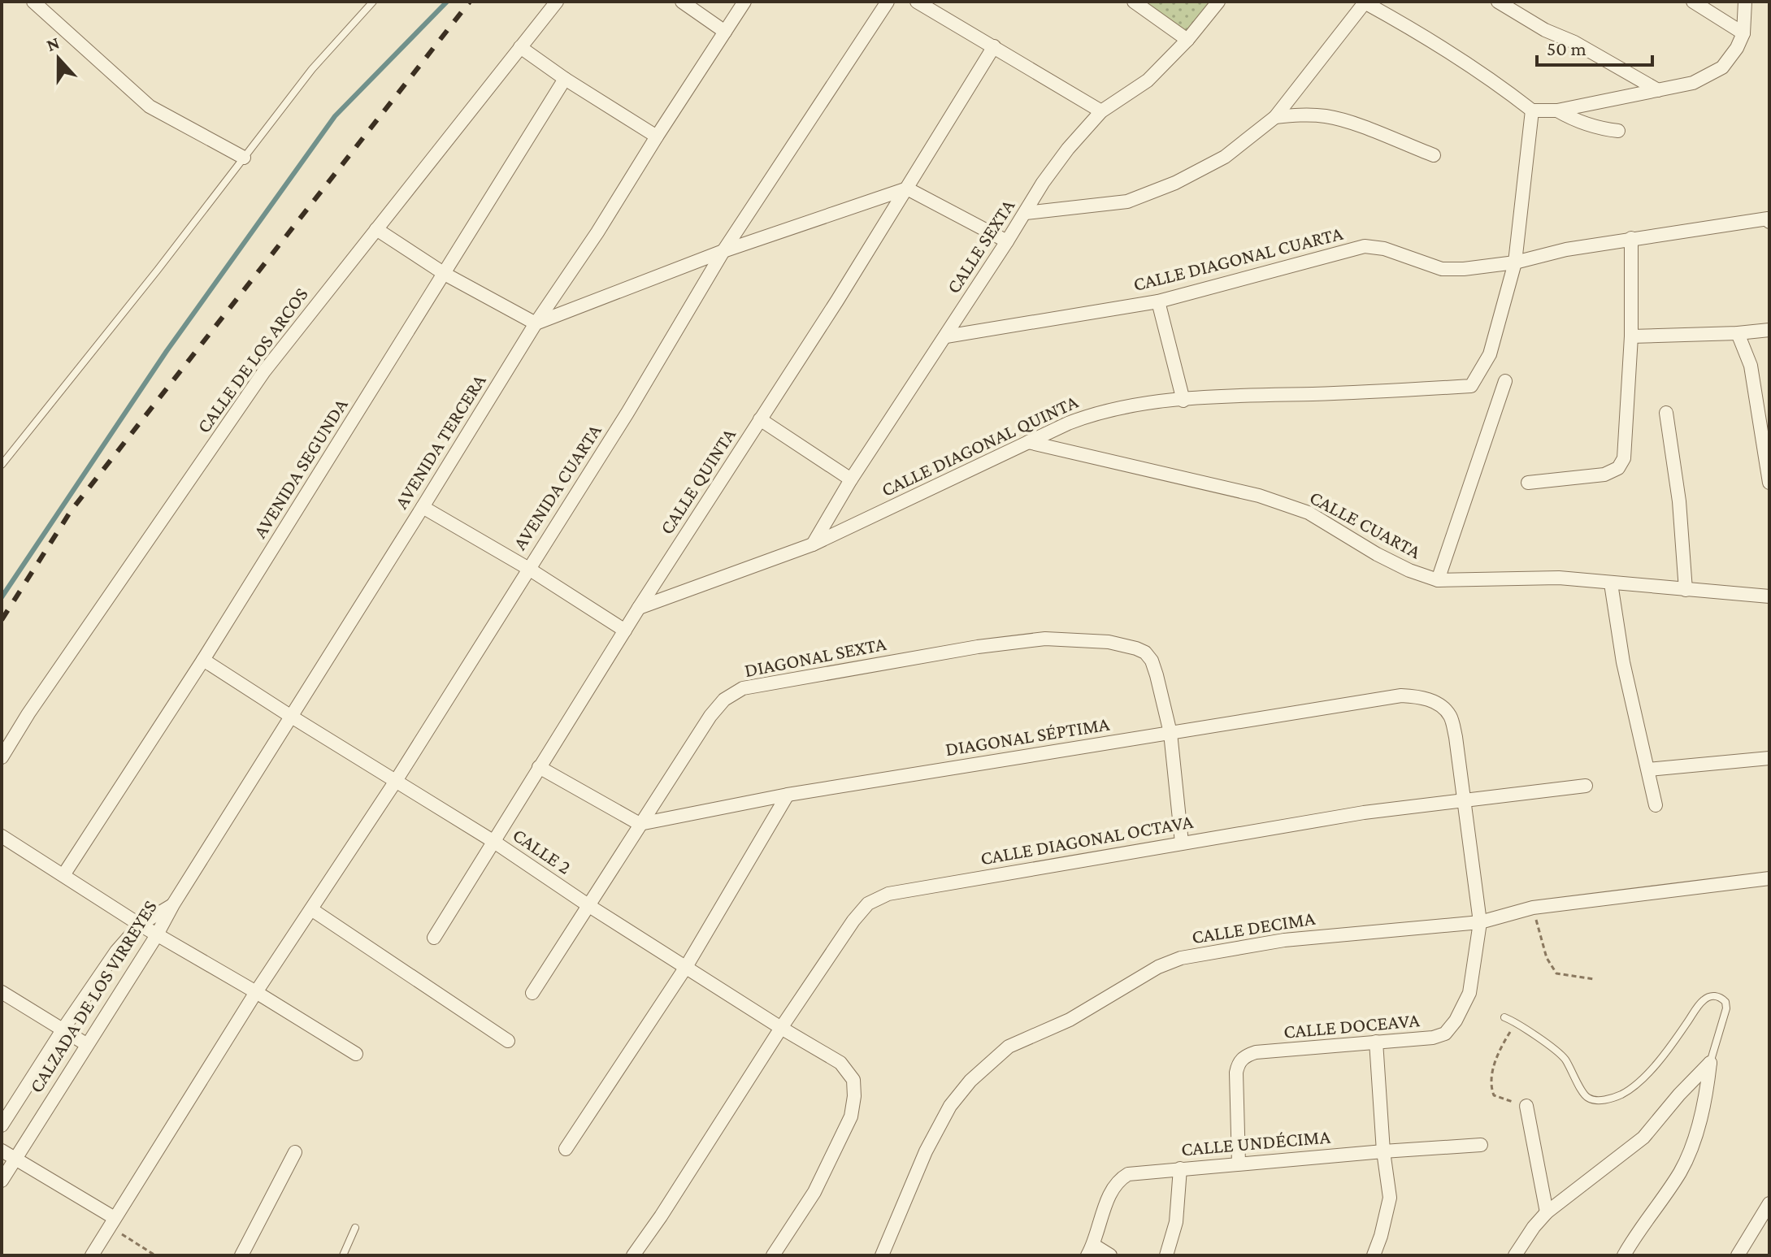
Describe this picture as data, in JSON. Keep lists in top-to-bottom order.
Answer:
{
  "streets": {
    "street": [
      "CALLE SEXTA",
      "CALLE DIAGONAL CUARTA",
      "CALLE DE LOS ARCOS",
      "AVENIDA TERCERA",
      "CALLE DIAGONAL QUINTA",
      "AVENIDA SEGUNDA",
      "CALLE QUINTA",
      "AVENIDA CUARTA",
      "CALLE CUARTA",
      "DIAGONAL SEXTA",
      "DIAGONAL SÉPTIMA",
      "CALLE DIAGONAL OCTAVA",
      "CALLE 2",
      "CALLE DECIMA",
      "CALZADA DE LOS VIRREYES",
      "CALLE DOCEAVA",
      "CALLE UNDÉCIMA"
    ]
  },
  "crossings": [
    ["CALLE SEXTA", "CALLE DIAGONAL CUARTA"],
    ["CALLE SEXTA", "CALLE DIAGONAL QUINTA"],
    ["CALLE DIAGONAL CUARTA", "CALLE DIAGONAL QUINTA"],
    ["AVENIDA TERCERA", "CALLE 2"],
    ["AVENIDA TERCERA", "CALZADA DE LOS VIRREYES"],
    ["CALLE DIAGONAL QUINTA", "CALLE QUINTA"],
    ["CALLE DIAGONAL QUINTA", "CALLE CUARTA"],
    ["AVENIDA SEGUNDA", "CALLE 2"],
    ["CALLE QUINTA", "CALLE 2"],
    ["AVENIDA CUARTA", "CALLE 2"],
    ["DIAGONAL SEXTA", "DIAGONAL SÉPTIMA"],
    ["DIAGONAL SEXTA", "CALLE DIAGONAL OCTAVA"],
    ["DIAGONAL SEXTA", "CALLE 2"],
    ["DIAGONAL SÉPTIMA", "CALLE DOCEAVA"],
    ["CALLE DIAGONAL OCTAVA", "CALLE 2"],
    ["CALLE DIAGONAL OCTAVA", "CALLE DOCEAVA"],
    ["CALLE DECIMA", "CALLE DOCEAVA"],
    ["CALLE DOCEAVA", "CALLE UNDÉCIMA"]
  ],
  "scale_bar": "50 m",
  "north": "top"
}
